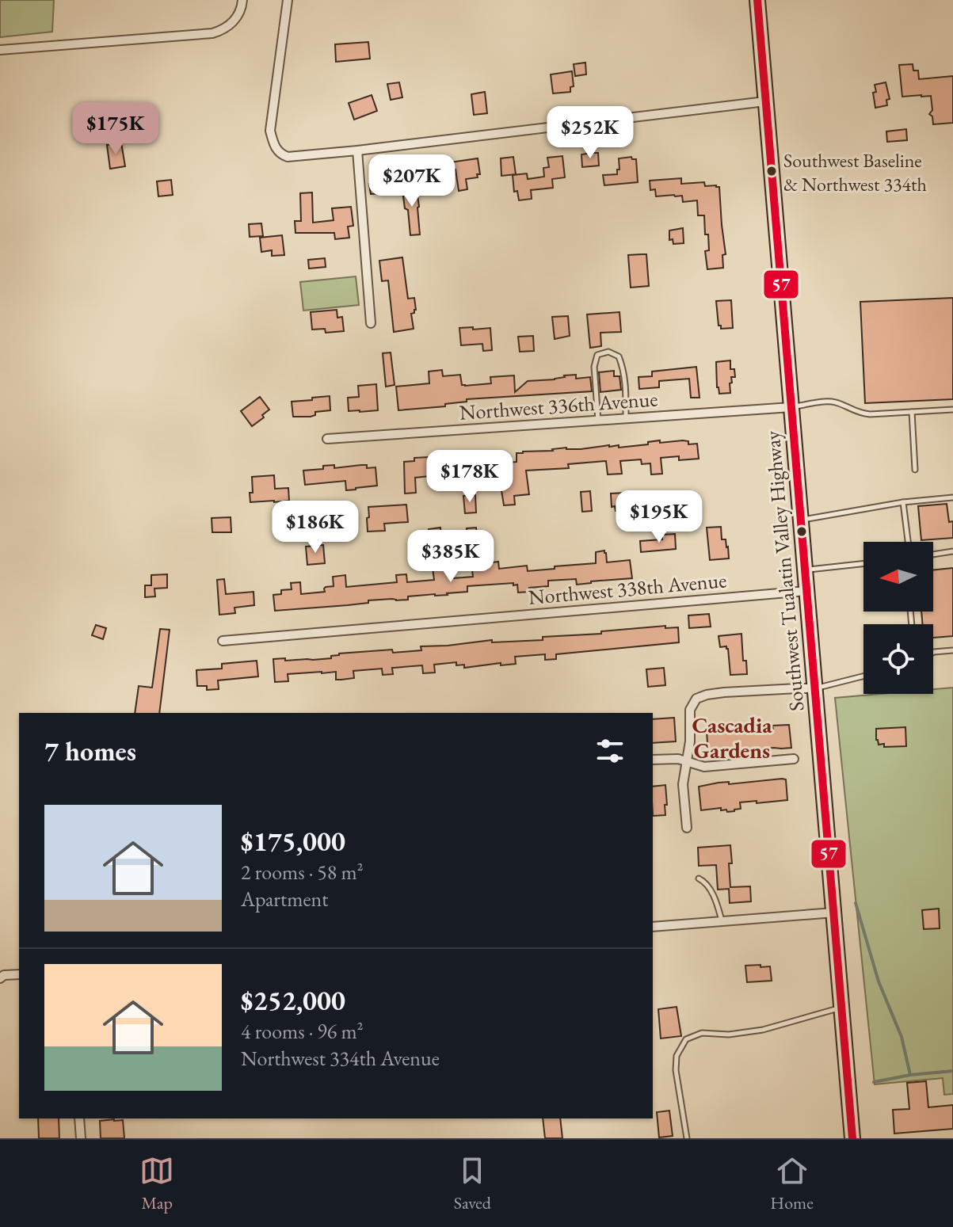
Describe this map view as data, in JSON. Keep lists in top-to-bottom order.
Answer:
{
  "streets": {
    "highway": ["Southwest Tualatin Valley Highway"],
    "street": ["Northwest 336th Avenue", "Northwest 338th Avenue"]
  },
  "crossings": [
    ["Northwest 336th Avenue", "Southwest Tualatin Valley Highway"],
    ["Southwest Tualatin Valley Highway", "Northwest 338th Avenue"]
  ],
  "districts": ["Cascadia Gardens"],
  "places": ["Southwest Baseline & Northwest 334th"],
  "lines": ["transit line 57"],
  "north": "left",
  "page": {
    "price": [
      "$175K",
      "$252K",
      "$207K",
      "$178K",
      "$195K",
      "$186K",
      "$385K"
    ],
    "heading": "7 homes",
    "list": [
      {
        "name": "$175,000",
        "note": "2 rooms · 58 m² · Apartment"
      },
      {
        "name": "$252,000",
        "note": "4 rooms · 96 m² · Northwest 334th Avenue"
      }
    ],
    "tabs": ["Map", "Saved", "Home"]
  }
}
